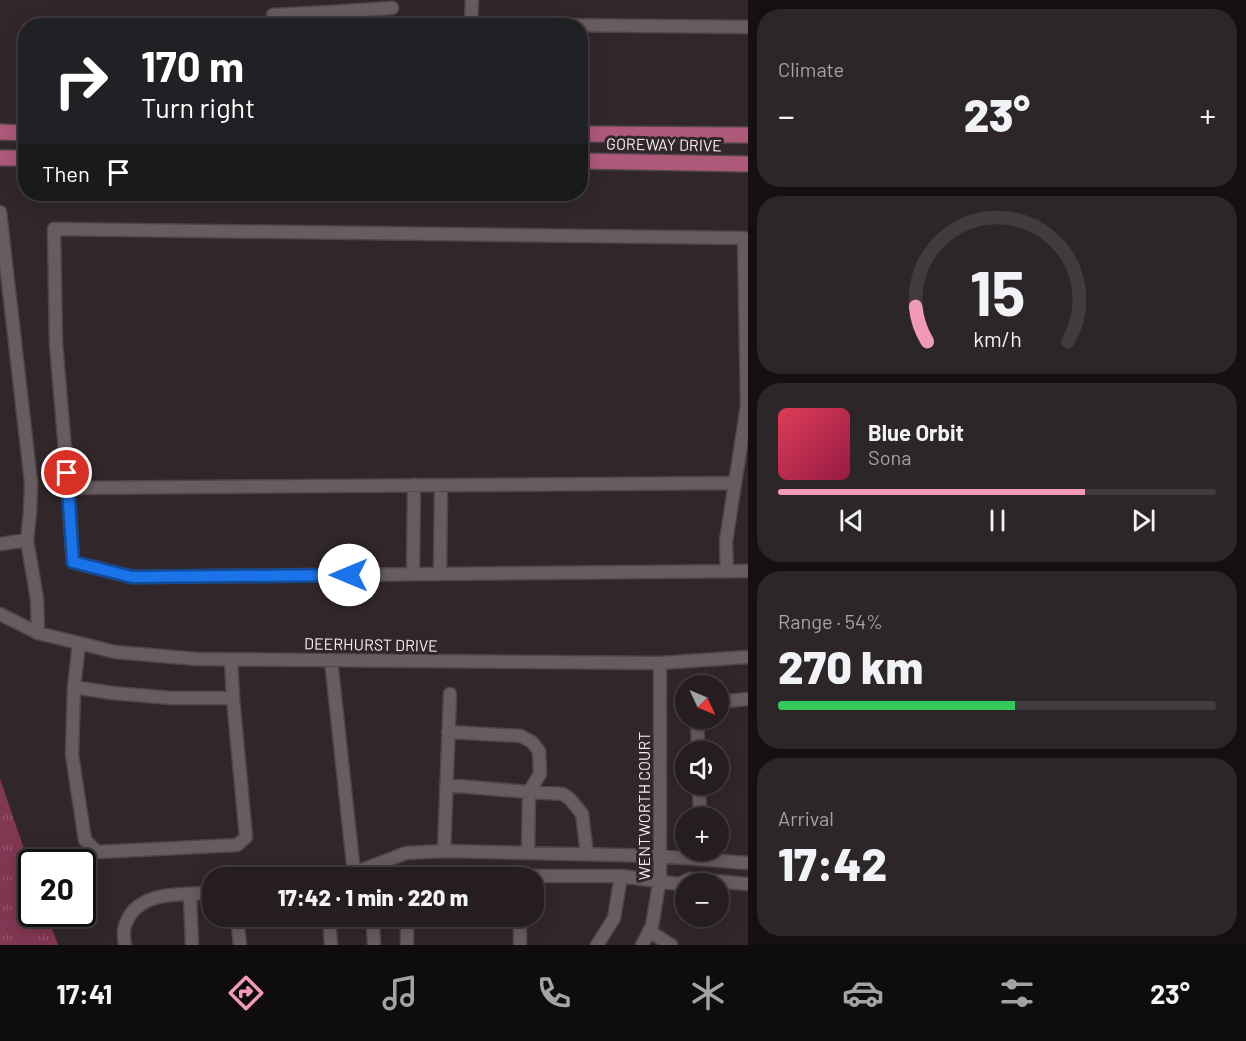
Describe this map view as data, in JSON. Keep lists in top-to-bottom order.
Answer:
{
  "streets": {
    "main road": ["GOREWAY DRIVE"],
    "street": ["DEERHURST DRIVE", "WENTWORTH COURT"]
  },
  "crossings": [
    ["DEERHURST DRIVE", "WENTWORTH COURT"]
  ],
  "north": "bottom right",
  "page": {
    "tile": [
      "Climate",
      ["Range · 54%", "270 km"],
      ["Arrival", "17:42"]
    ],
    "turn": ["170 m", "Turn right"],
    "heat": ["−", "23°", "+"],
    "then": "Then",
    "song": ["Blue Orbit", "Sona"],
    "map_buttons": ["+", "−"],
    "limit": "20",
    "trip": "17:42 · 1 min · 220 m",
    "tabs": ["17:41", "23°"],
    "gauge": ["15", "km/h"]
  }
}
